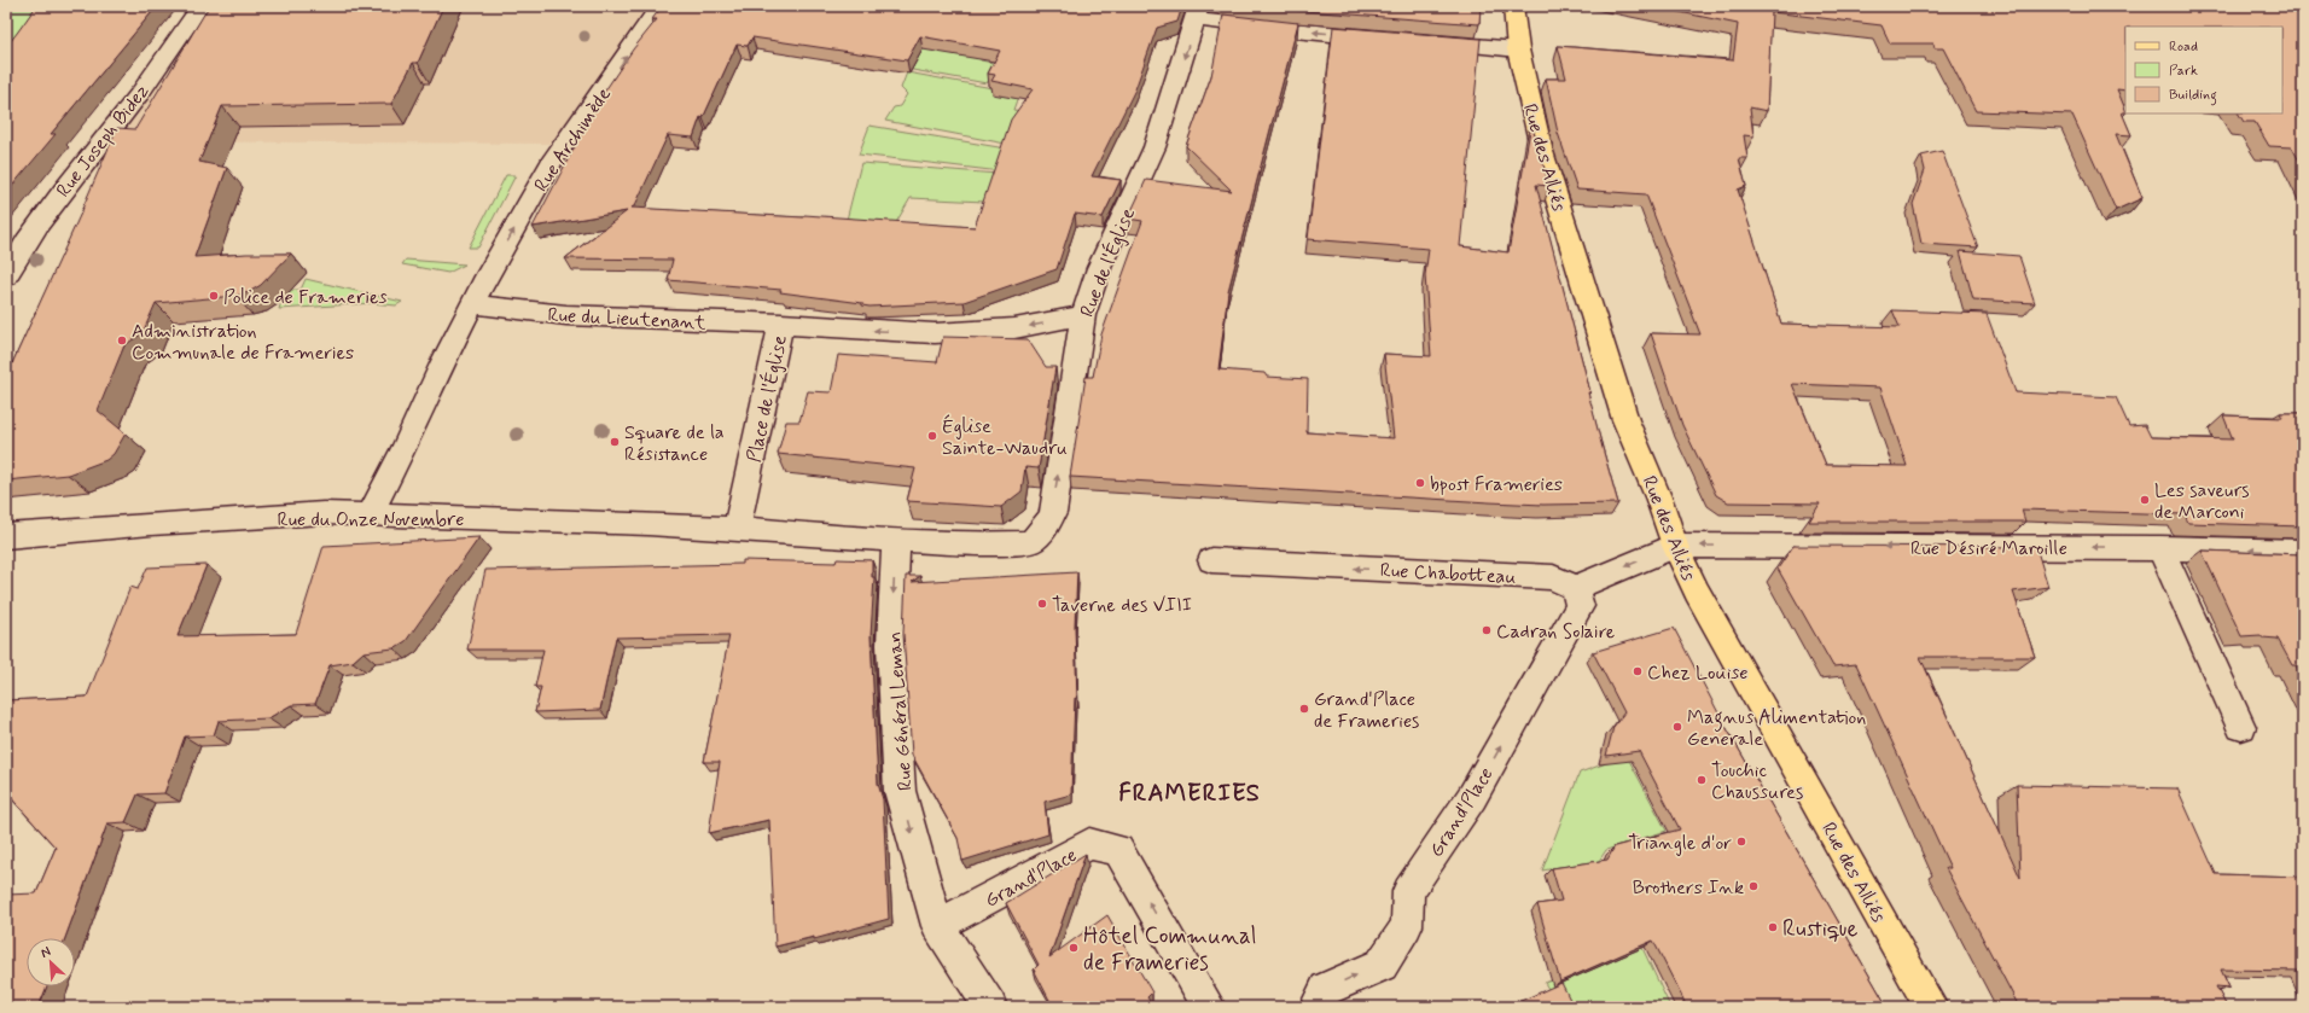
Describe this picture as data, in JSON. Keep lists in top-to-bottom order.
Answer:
{
  "streets": {
    "main road": ["Rue des Alliés"],
    "street": [
      "Rue Archimède",
      "Rue Joseph Bidez",
      "Rue de l'Église",
      "Rue du Lieutenant",
      "Place de l'Église",
      "Rue du Onze Novembre",
      "Rue Désiré Maroille",
      "Rue Chabotteau",
      "Rue Général Leman",
      "Grand'Place"
    ]
  },
  "crossings": [
    ["Rue Archimède", "Rue du Lieutenant"],
    ["Rue Archimède", "Rue du Onze Novembre"],
    ["Rue des Alliés", "Rue Désiré Maroille"],
    ["Rue de l'Église", "Place de l'Église"],
    ["Rue de l'Église", "Rue Général Leman"],
    ["Rue du Lieutenant", "Place de l'Église"],
    ["Place de l'Église", "Rue du Onze Novembre"],
    ["Rue Chabotteau", "Grand'Place"],
    ["Rue Général Leman", "Grand'Place"]
  ],
  "one_way": [
    "Rue Archimède",
    "Rue Désiré Maroille",
    "Rue Chabotteau",
    "Rue Général Leman"
  ],
  "districts": ["FRAMERIES"],
  "places": [
    "Police de Frameries",
    "Administration Communale de Frameries",
    "Église Sainte-Waudru",
    "Square de la Résistance",
    "bpost Frameries",
    "Les saveurs de Marconi",
    "Taverne des VIII",
    "Cadran Solaire",
    "Chez Louise",
    "Grand'Place de Frameries",
    "Magnus Alimentation Generale",
    "Touchic Chaussures",
    "Triangle d'or",
    "Brothers Ink",
    "Rustique",
    "Hôtel Communal de Frameries"
  ],
  "legend": ["Road", "Park", "Building"],
  "north": "top left"
}
